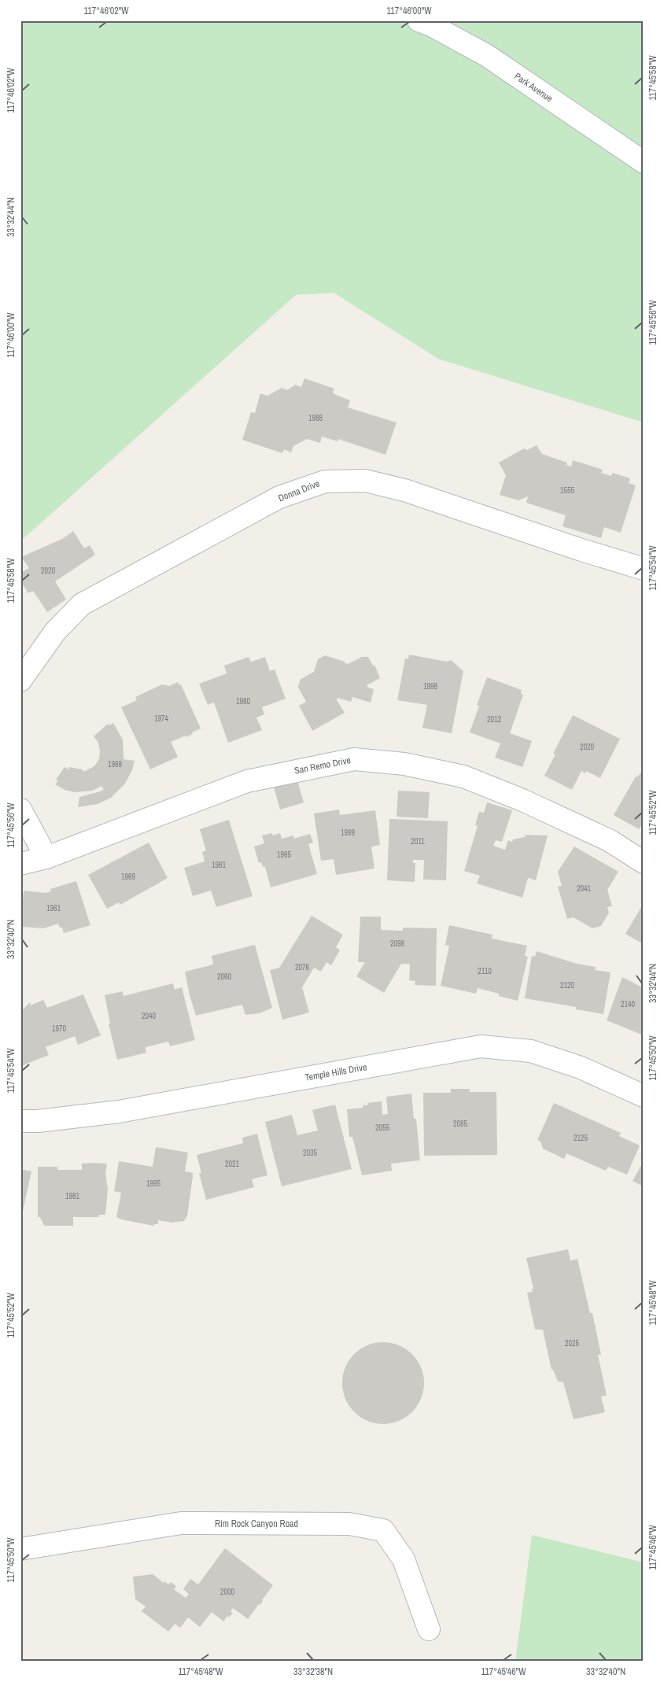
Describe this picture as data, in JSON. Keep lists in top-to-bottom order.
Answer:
{
  "streets": {
    "street": [
      "Park Avenue",
      "Donna Drive",
      "San Remo Drive",
      "Temple Hills Drive",
      "Rim Rock Canyon Road"
    ]
  },
  "house_numbers": [
    "1988",
    "1555",
    "2020",
    "1998",
    "1980",
    "1974",
    "2012",
    "2020",
    "1968",
    "1999",
    "2011",
    "1985",
    "1981",
    "1969",
    "2041",
    "1961",
    "2098",
    "2076",
    "2110",
    "2060",
    "2120",
    "2140",
    "2040",
    "1970",
    "2085",
    "2055",
    "2125",
    "2035",
    "2021",
    "1995",
    "1981",
    "2025",
    "2000"
  ],
  "coordinates": [
    "117°46'02\"W",
    "117°46'00\"W",
    "117°45'58\"W",
    "33°32'44\"N",
    "117°45'56\"W",
    "117°45'54\"W",
    "117°45'52\"W",
    "33°32'40\"N",
    "117°45'50\"W",
    "117°45'48\"W",
    "117°45'46\"W",
    "33°32'38\"N"
  ]
}
